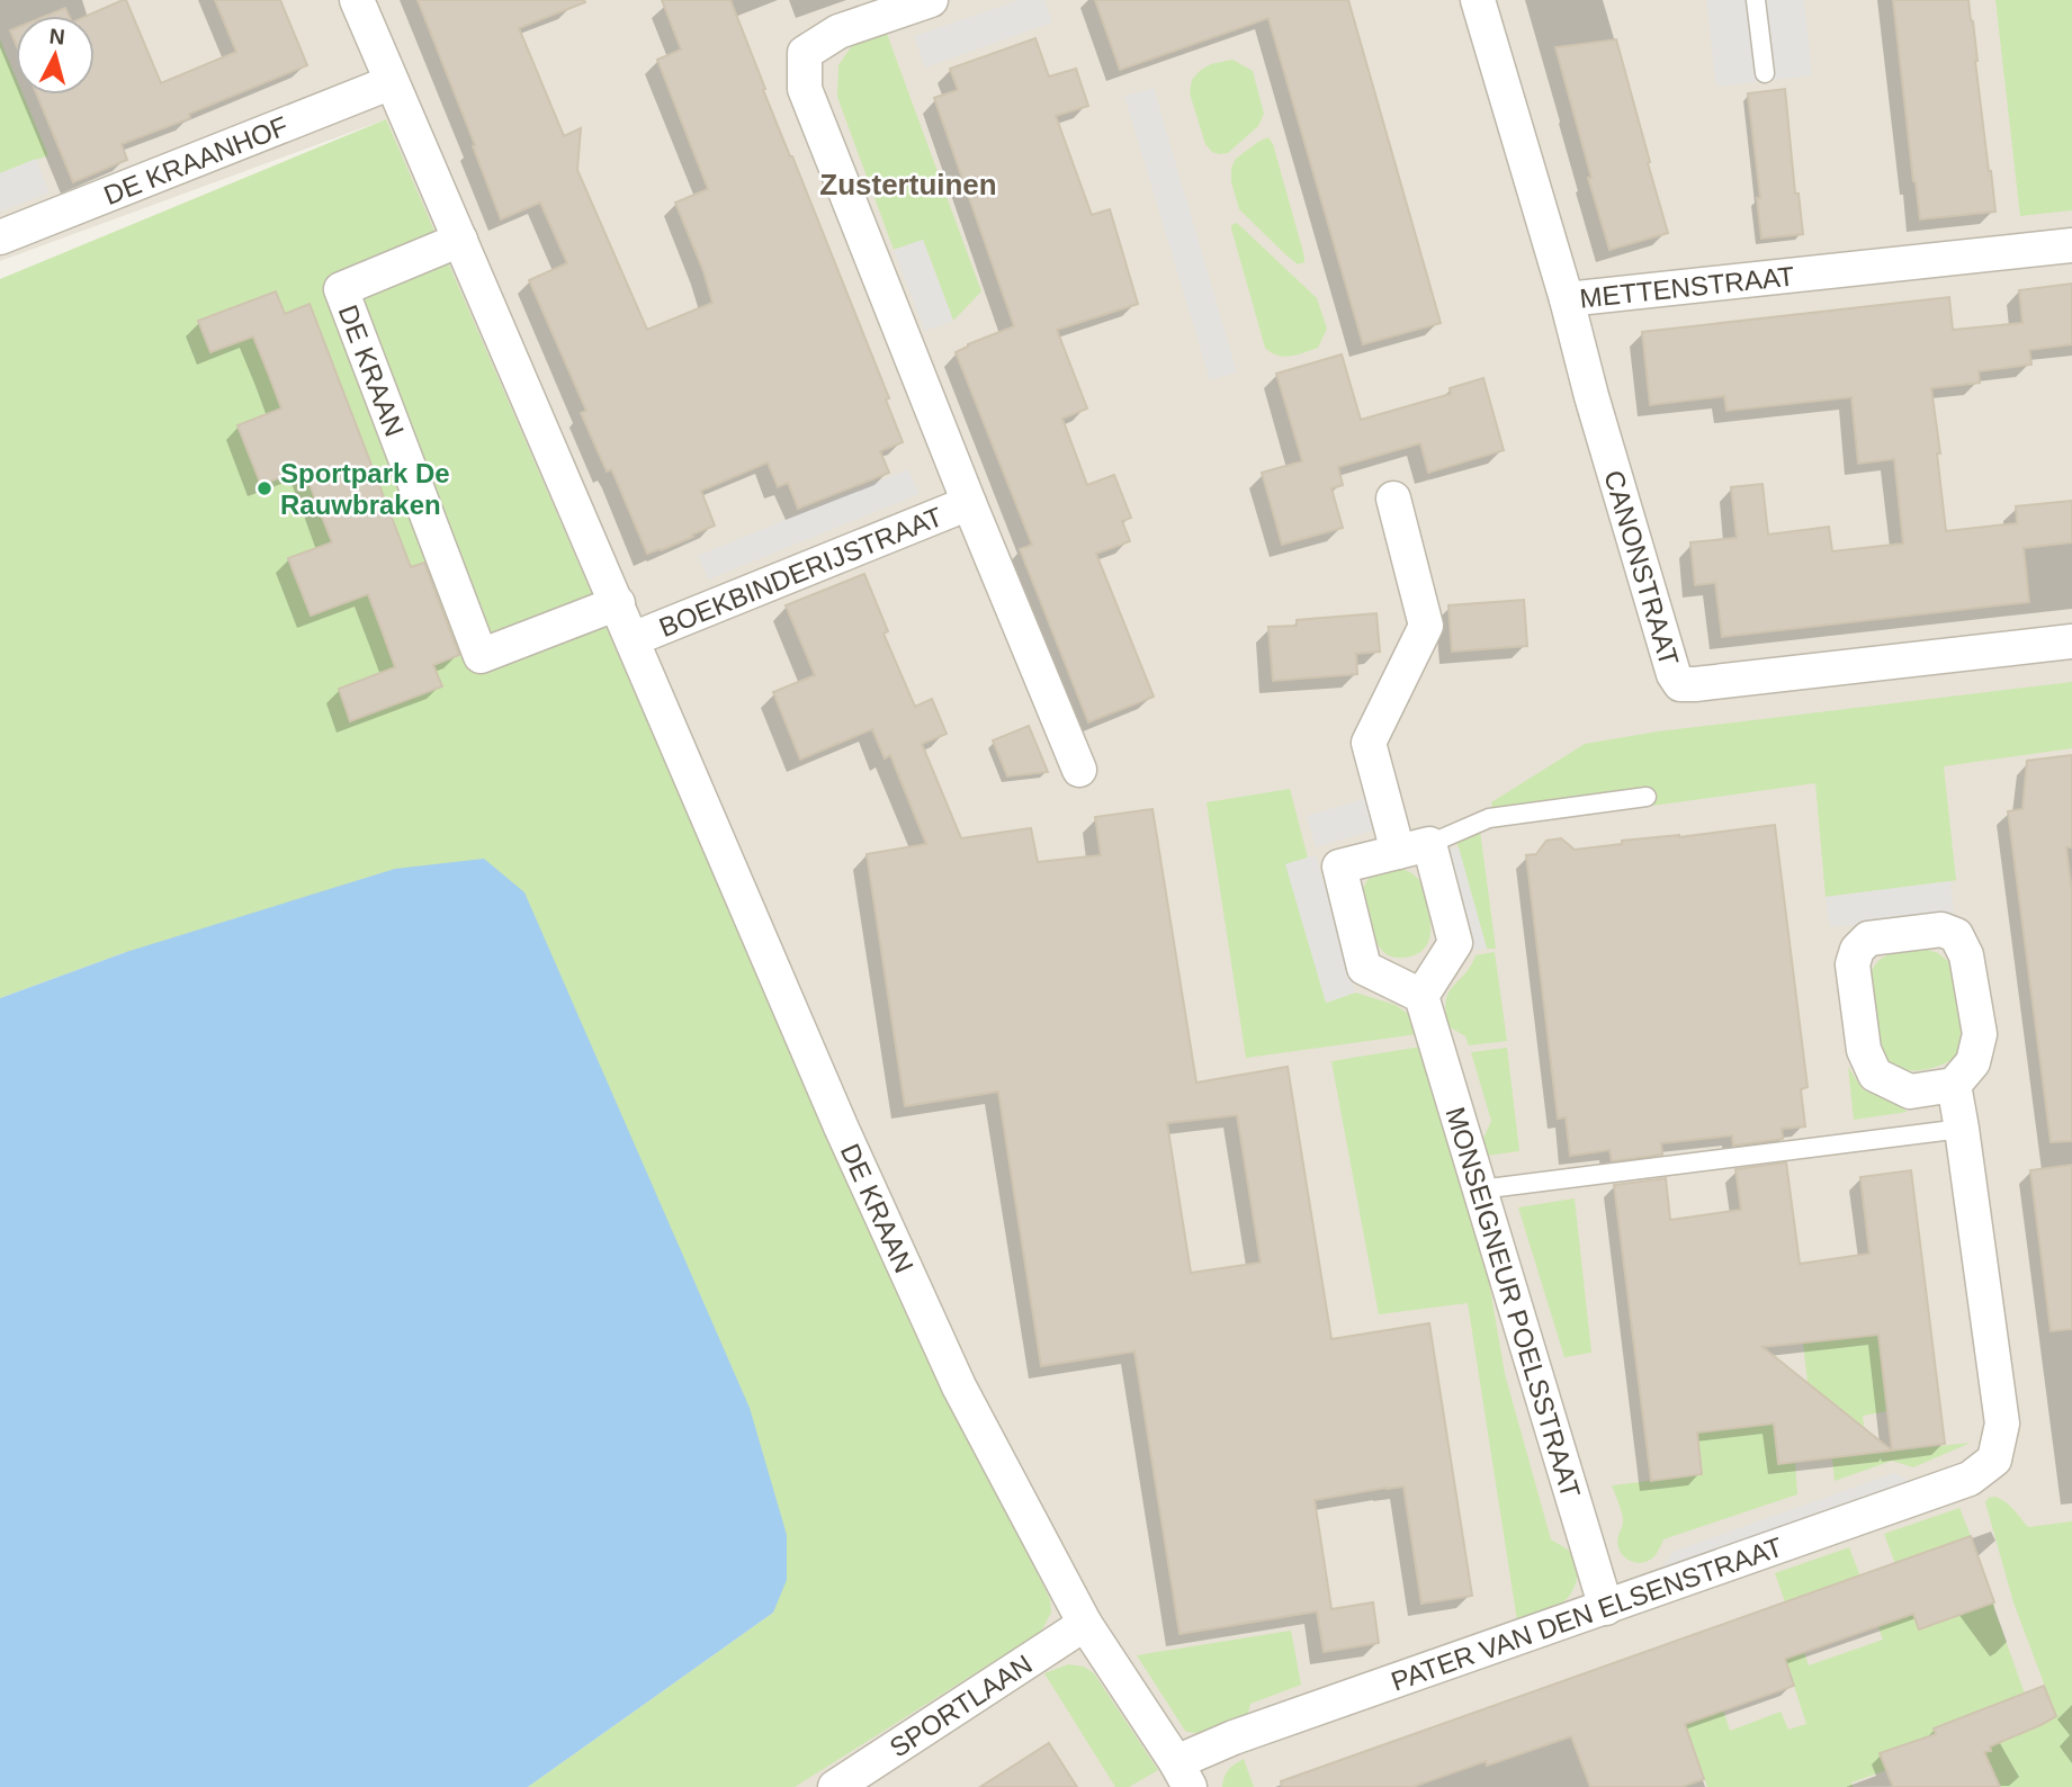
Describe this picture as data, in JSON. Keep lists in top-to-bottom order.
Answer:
{
  "streets": {
    "street": [
      "DE KRAANHOF",
      "METTENSTRAAT",
      "DE KRAAN",
      "CANONSTRAAT",
      "BOEKBINDERIJSTRAAT",
      "MONSEIGNEUR POELSSTRAAT",
      "PATER VAN DEN ELSENSTRAAT",
      "SPORTLAAN"
    ]
  },
  "crossings": [
    ["DE KRAANHOF", "DE KRAAN"],
    ["METTENSTRAAT", "CANONSTRAAT"],
    ["DE KRAAN", "BOEKBINDERIJSTRAAT"],
    ["DE KRAAN", "PATER VAN DEN ELSENSTRAAT"],
    ["DE KRAAN", "SPORTLAAN"],
    ["MONSEIGNEUR POELSSTRAAT", "PATER VAN DEN ELSENSTRAAT"]
  ],
  "districts": ["Zustertuinen"],
  "places": ["Sportpark De Rauwbraken"],
  "north": "top"
}
